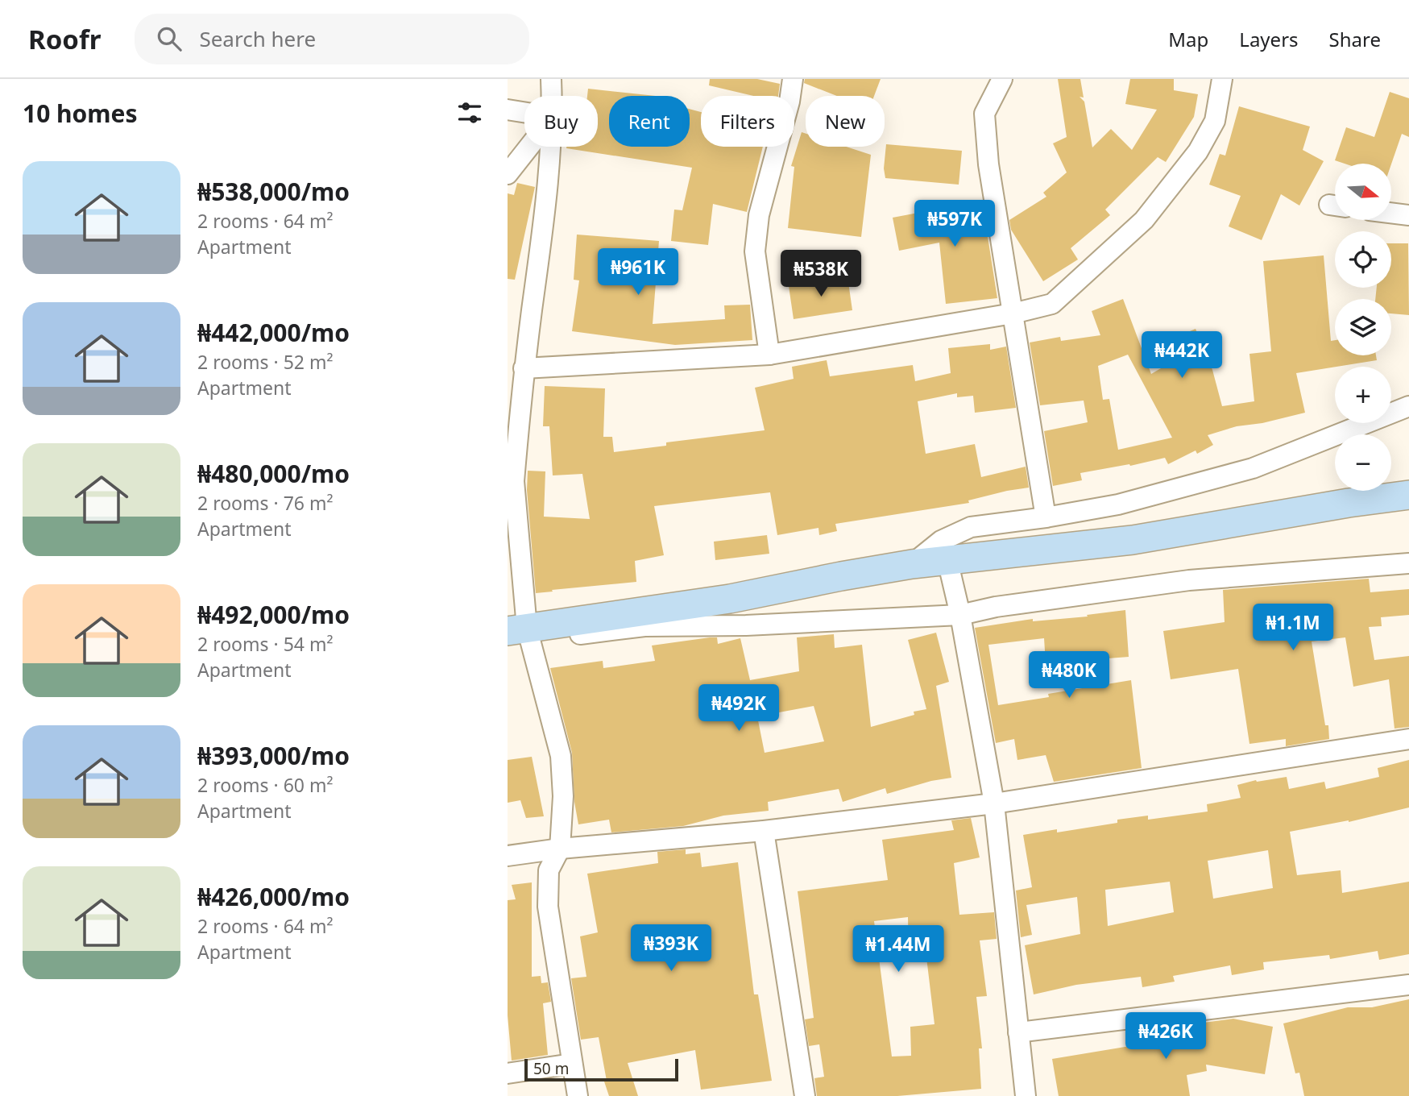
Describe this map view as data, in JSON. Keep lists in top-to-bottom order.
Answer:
{
  "scale_bar": "50 m",
  "north": "right",
  "page": {
    "header": "Roofr",
    "search": "Search here",
    "nav": ["Map", "Layers", "Share"],
    "heading": "10 homes",
    "chip": [
      "Buy",
      "Rent",
      "Filters",
      "New"
    ],
    "list": [
      {
        "name": "₦538,000/mo",
        "note": "2 rooms · 64 m² · Apartment"
      },
      {
        "name": "₦442,000/mo",
        "note": "2 rooms · 52 m² · Apartment"
      },
      {
        "name": "₦480,000/mo",
        "note": "2 rooms · 76 m² · Apartment"
      },
      {
        "name": "₦492,000/mo",
        "note": "2 rooms · 54 m² · Apartment"
      },
      {
        "name": "₦393,000/mo",
        "note": "2 rooms · 60 m² · Apartment"
      },
      {
        "name": "₦426,000/mo",
        "note": "2 rooms · 64 m² · Apartment"
      }
    ],
    "map_buttons": ["+", "−"],
    "price": [
      "₦597K",
      "₦961K",
      "₦538K",
      "₦442K",
      "₦1.1M",
      "₦480K",
      "₦492K",
      "₦393K",
      "₦1.44M",
      "₦426K"
    ],
    "scale": "50 m"
  }
}
